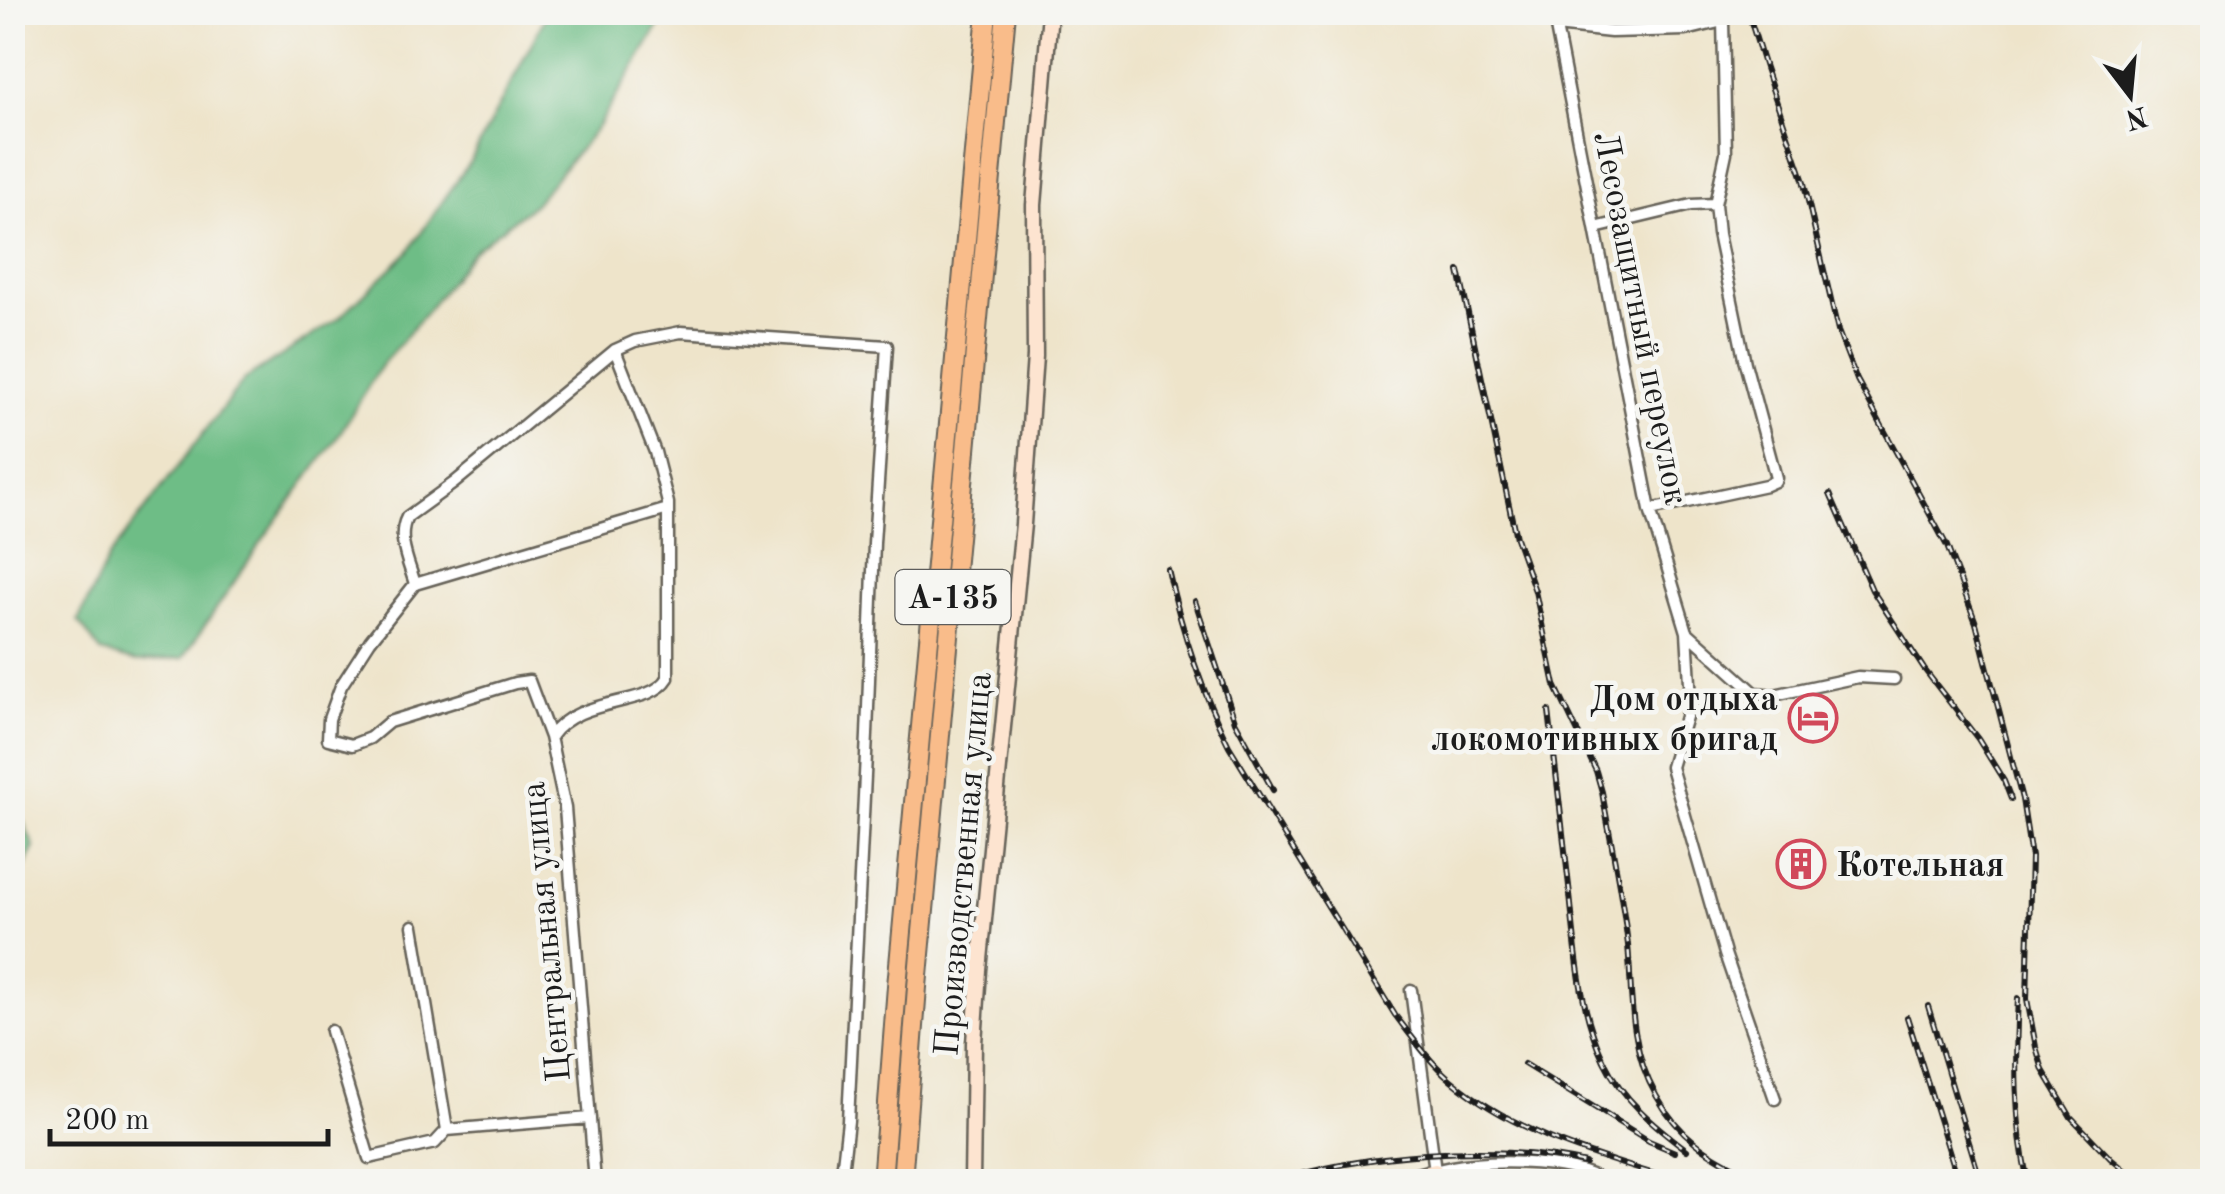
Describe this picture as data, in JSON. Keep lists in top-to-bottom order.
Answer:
{
  "streets": {
    "highway": ["А-135"],
    "street": ["Лесозащитный переулок", "Производственная улица", "Центральная улица"]
  },
  "places": {
    "hotel": ["Дом отдыха локомотивных бригад"],
    "building": ["Котельная"]
  },
  "scale_bar": "200 m",
  "north": "bottom"
}
